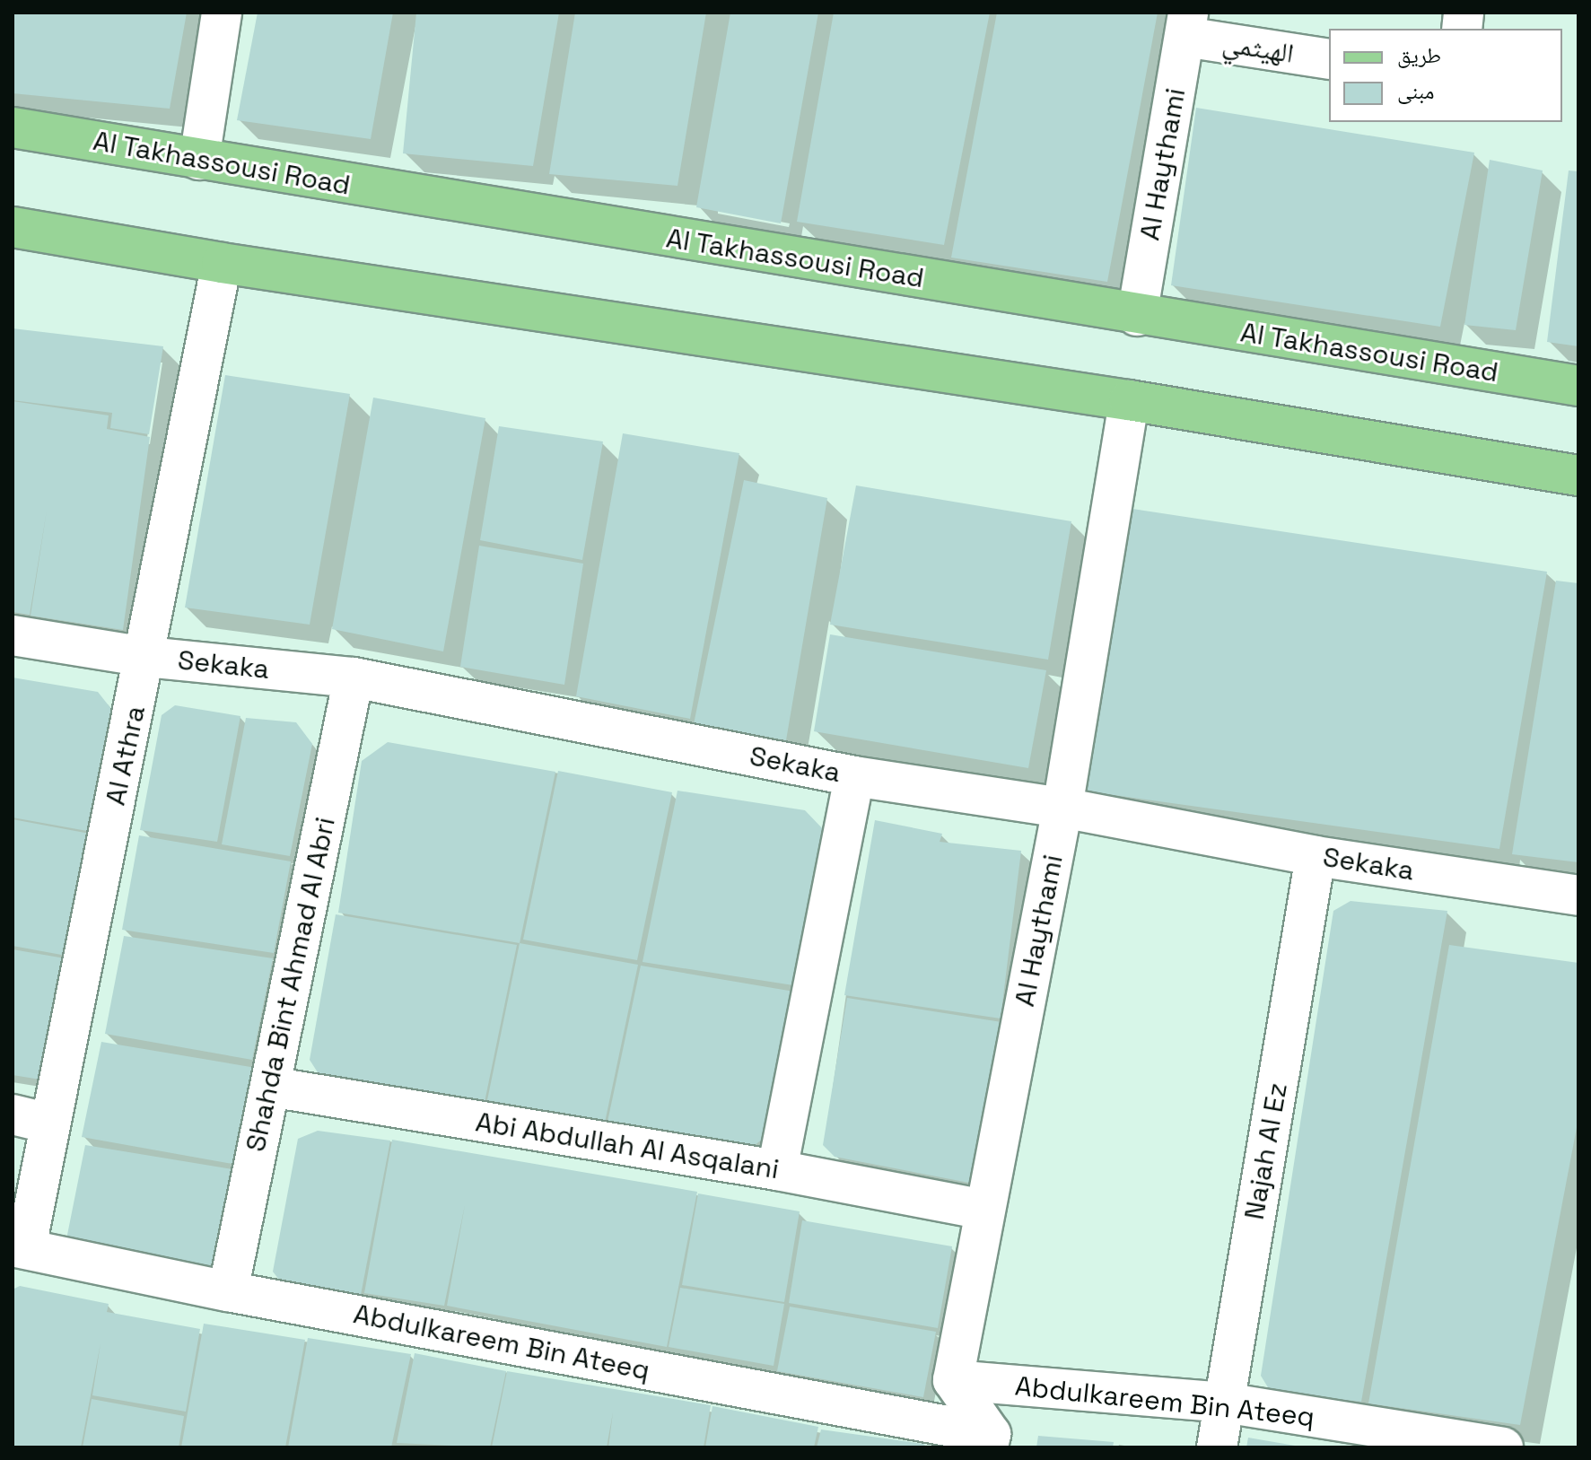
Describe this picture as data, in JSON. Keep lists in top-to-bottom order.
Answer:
{
  "streets": {
    "main road": ["Al Takhassousi Road"],
    "street": [
      "الهيثمي",
      "Al Haythami",
      "Sekaka",
      "Al Athra",
      "Shahda Bint Ahmad Al Abri",
      "Abi Abdullah Al Asqalani",
      "Najah Al Ez",
      "Abdulkareem Bin Ateeq"
    ]
  },
  "crossings": [
    ["الهيثمي", "Al Haythami"],
    ["Al Takhassousi Road", "Al Haythami"],
    ["Al Haythami", "Sekaka"],
    ["Al Haythami", "Abi Abdullah Al Asqalani"],
    ["Al Haythami", "Abdulkareem Bin Ateeq"],
    ["Sekaka", "Al Athra"],
    ["Sekaka", "Shahda Bint Ahmad Al Abri"],
    ["Sekaka", "Najah Al Ez"],
    ["Al Athra", "Abdulkareem Bin Ateeq"],
    ["Shahda Bint Ahmad Al Abri", "Abi Abdullah Al Asqalani"],
    ["Shahda Bint Ahmad Al Abri", "Abdulkareem Bin Ateeq"],
    ["Najah Al Ez", "Abdulkareem Bin Ateeq"]
  ],
  "legend": ["طريق", "مبنى"]
}
